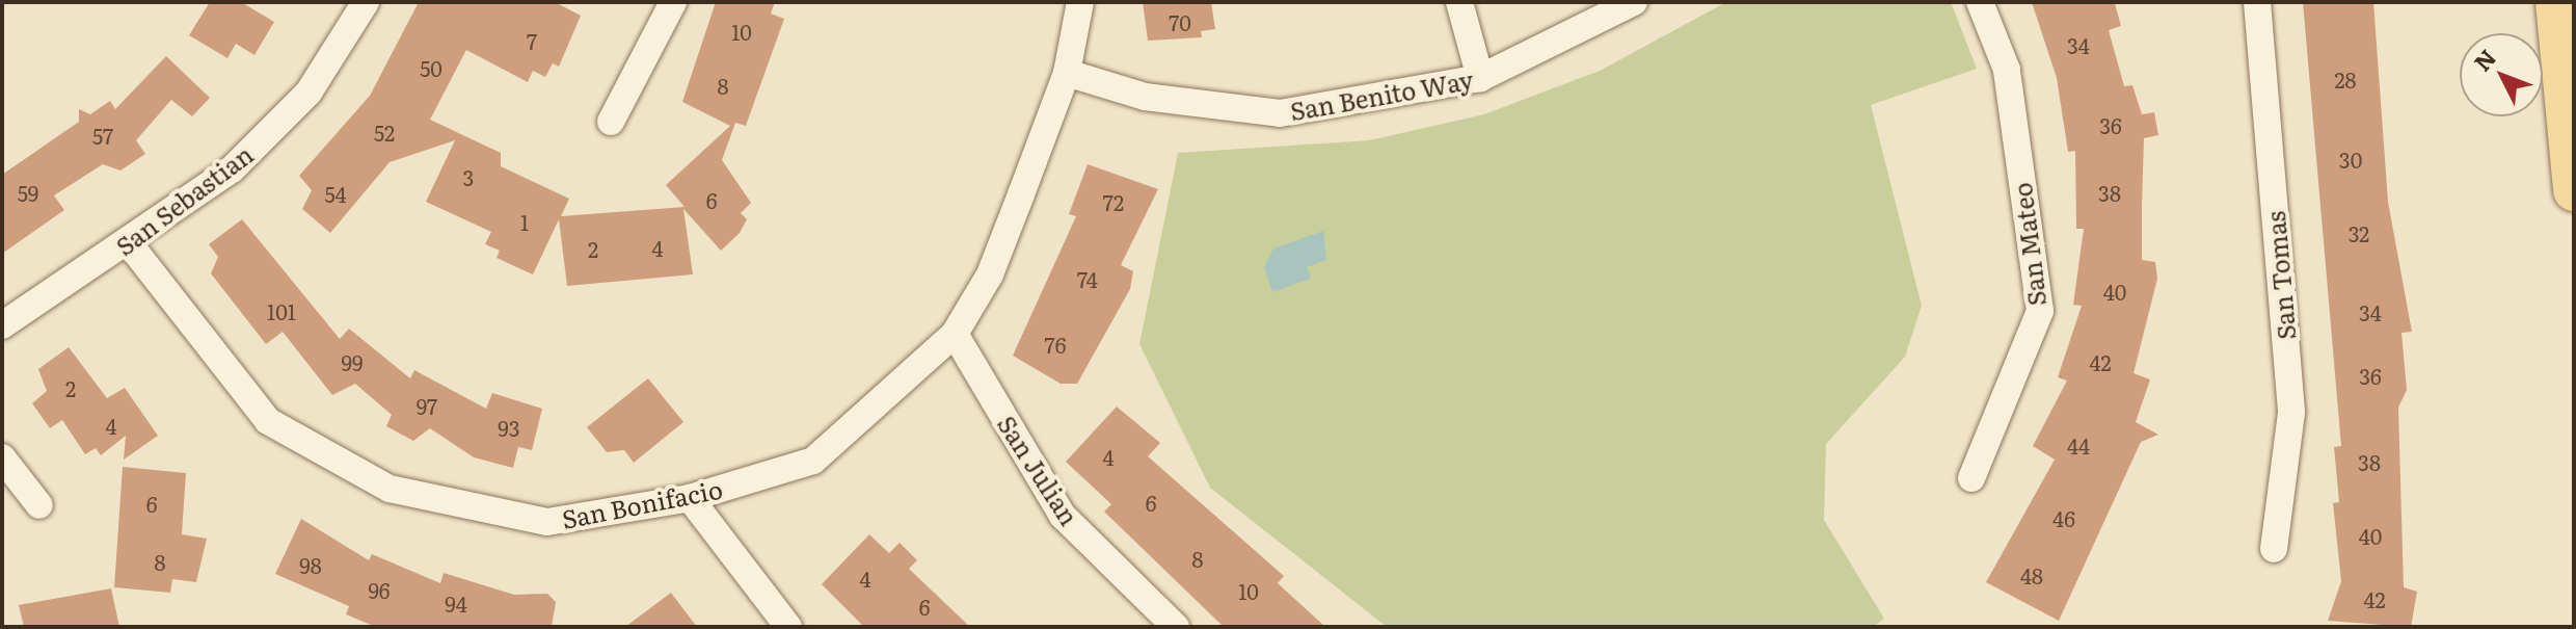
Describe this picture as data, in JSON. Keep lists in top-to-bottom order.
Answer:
{
  "streets": {
    "street": [
      "San Benito Way",
      "San Sebastian",
      "San Mateo",
      "San Tomas",
      "San Julian",
      "San Bonifacio"
    ]
  },
  "crossings": [
    ["San Benito Way", "San Bonifacio"],
    ["San Sebastian", "San Bonifacio"],
    ["San Julian", "San Bonifacio"]
  ],
  "house_numbers": [
    "70",
    "10",
    "7",
    "34",
    "50",
    "28",
    "8",
    "36",
    "52",
    "57",
    "30",
    "3",
    "59",
    "38",
    "54",
    "6",
    "72",
    "1",
    "32",
    "4",
    "2",
    "74",
    "40",
    "101",
    "34",
    "76",
    "99",
    "42",
    "36",
    "2",
    "97",
    "4",
    "93",
    "44",
    "4",
    "38",
    "6",
    "6",
    "46",
    "40",
    "8",
    "8",
    "98",
    "48",
    "4",
    "96",
    "10",
    "42",
    "94",
    "6"
  ],
  "north": "top left"
}
